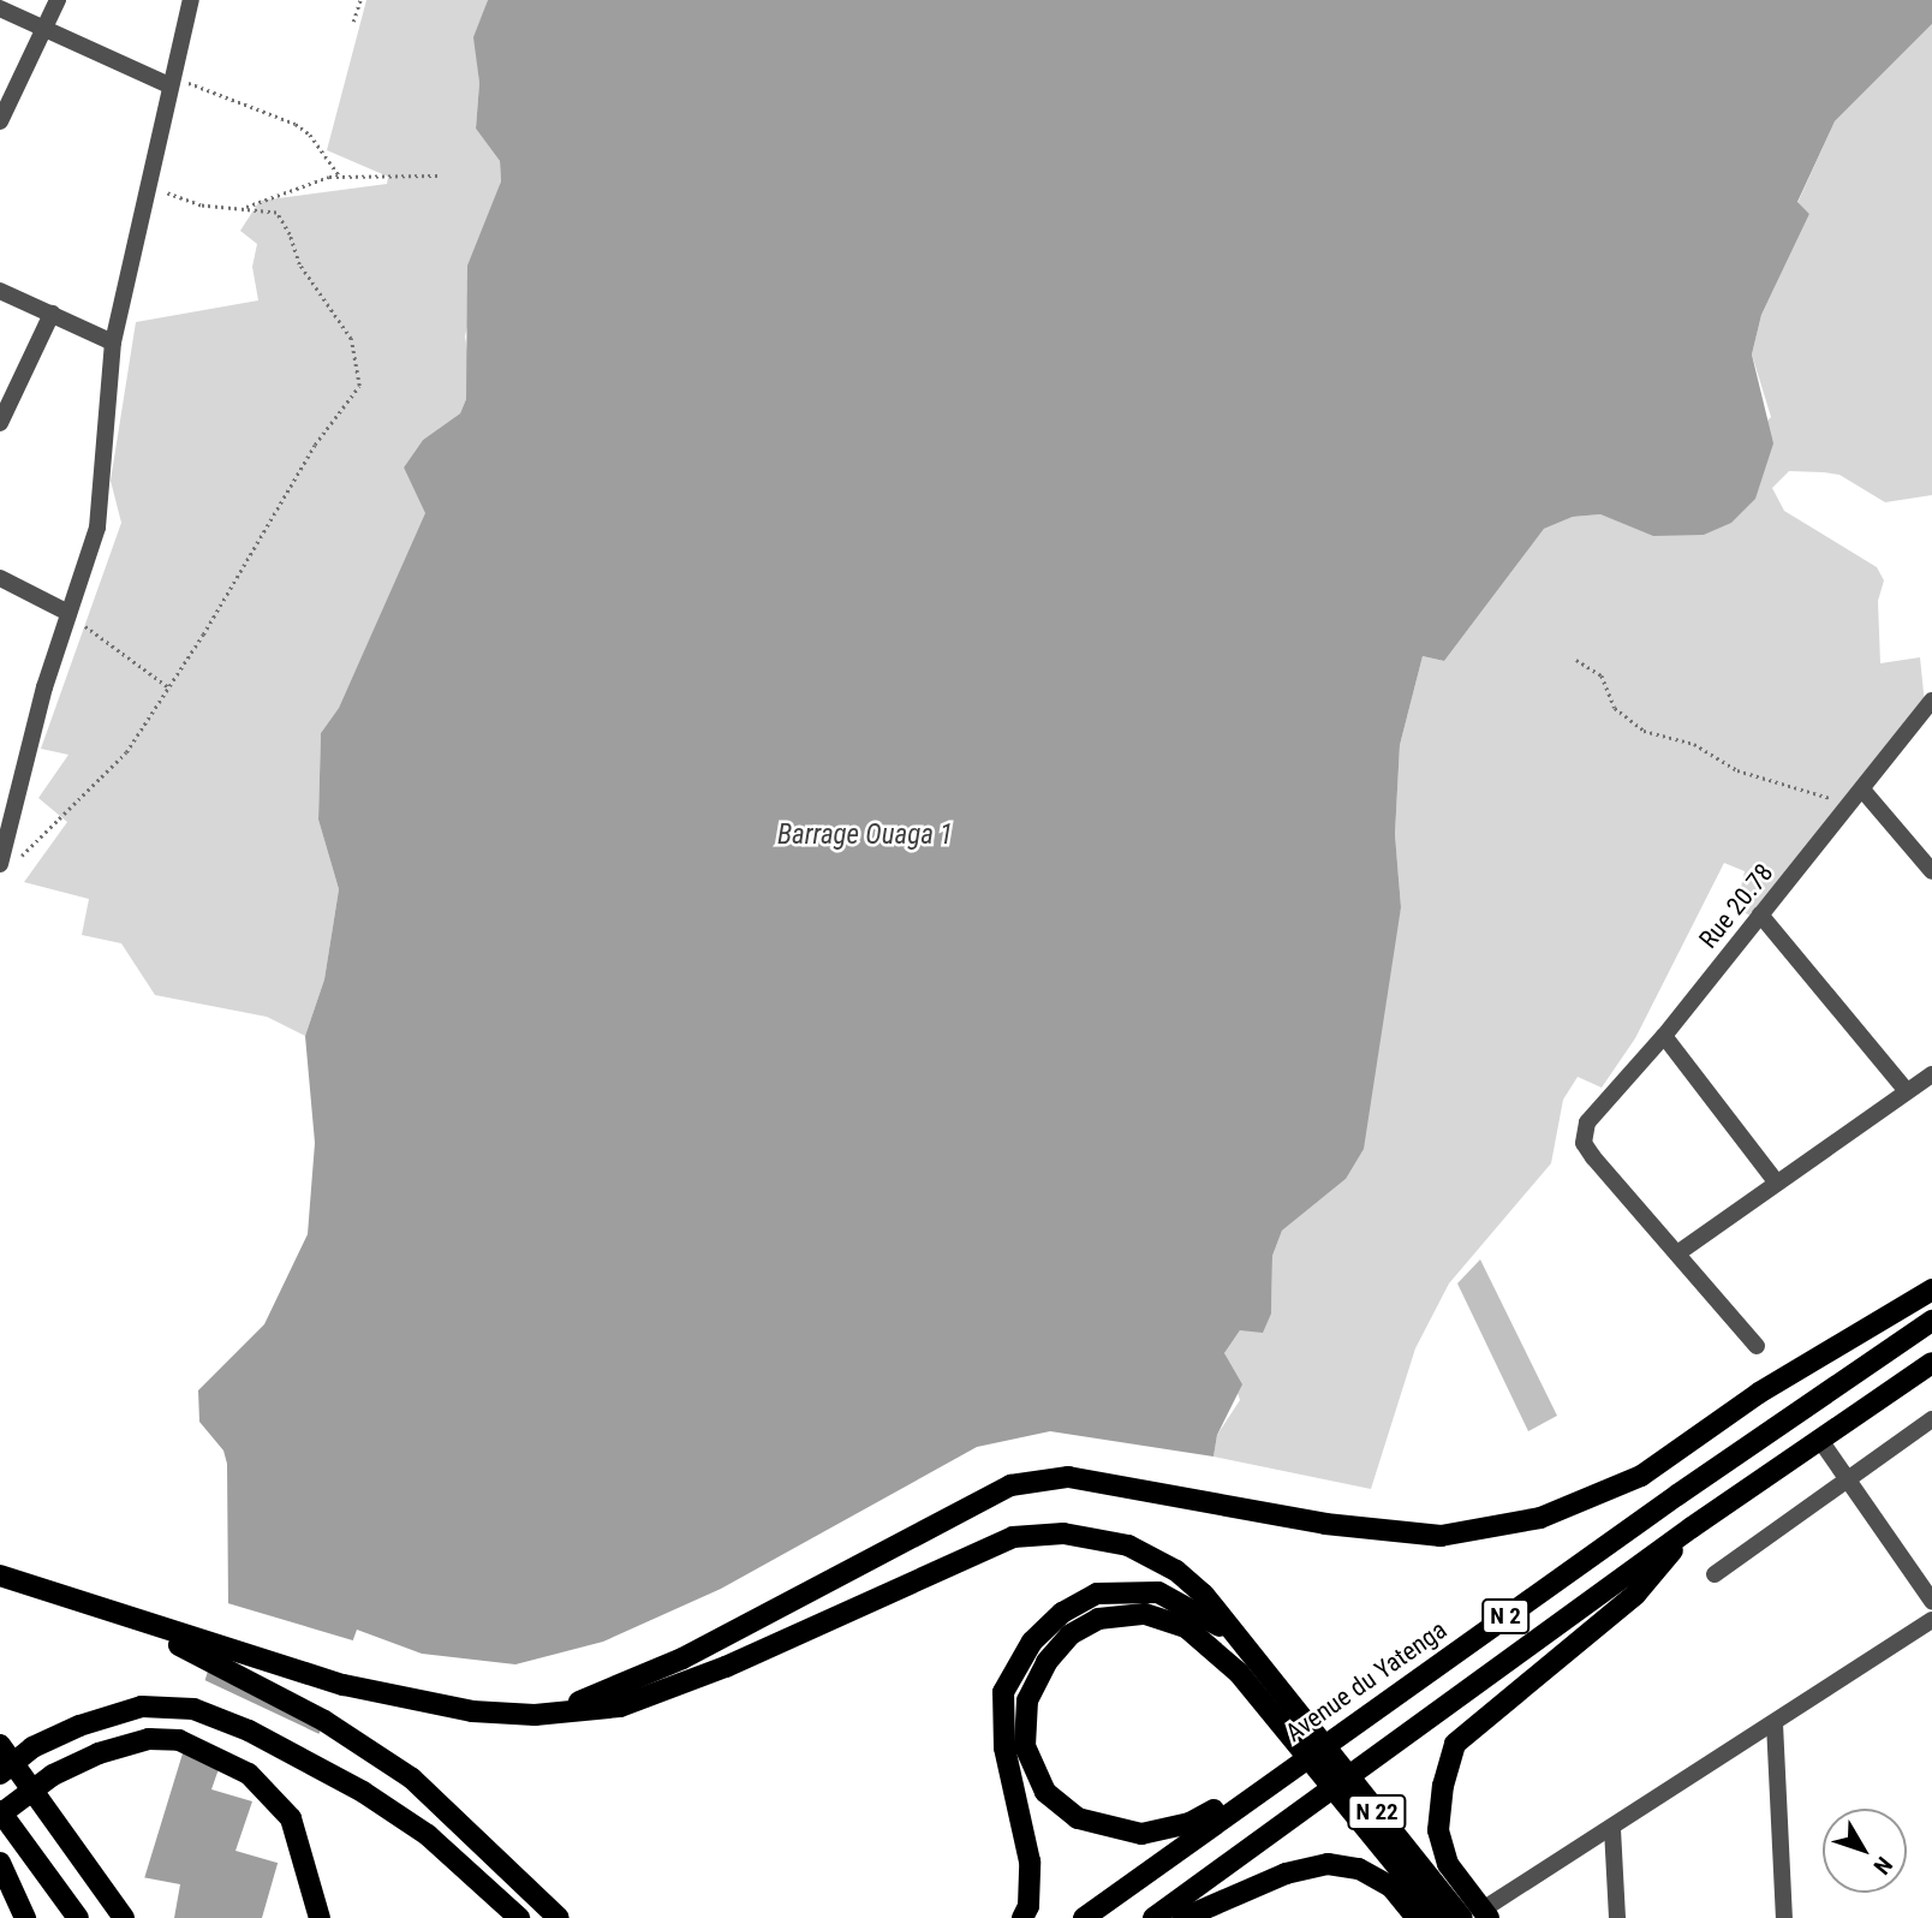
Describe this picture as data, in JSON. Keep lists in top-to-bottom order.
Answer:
{
  "streets": {
    "main road": ["N 2", "Avenue du Yatenga", "N 22"],
    "street": ["Rue 20.78"]
  },
  "water": ["Barrage Ouaga 1"],
  "north": "bottom right"
}
